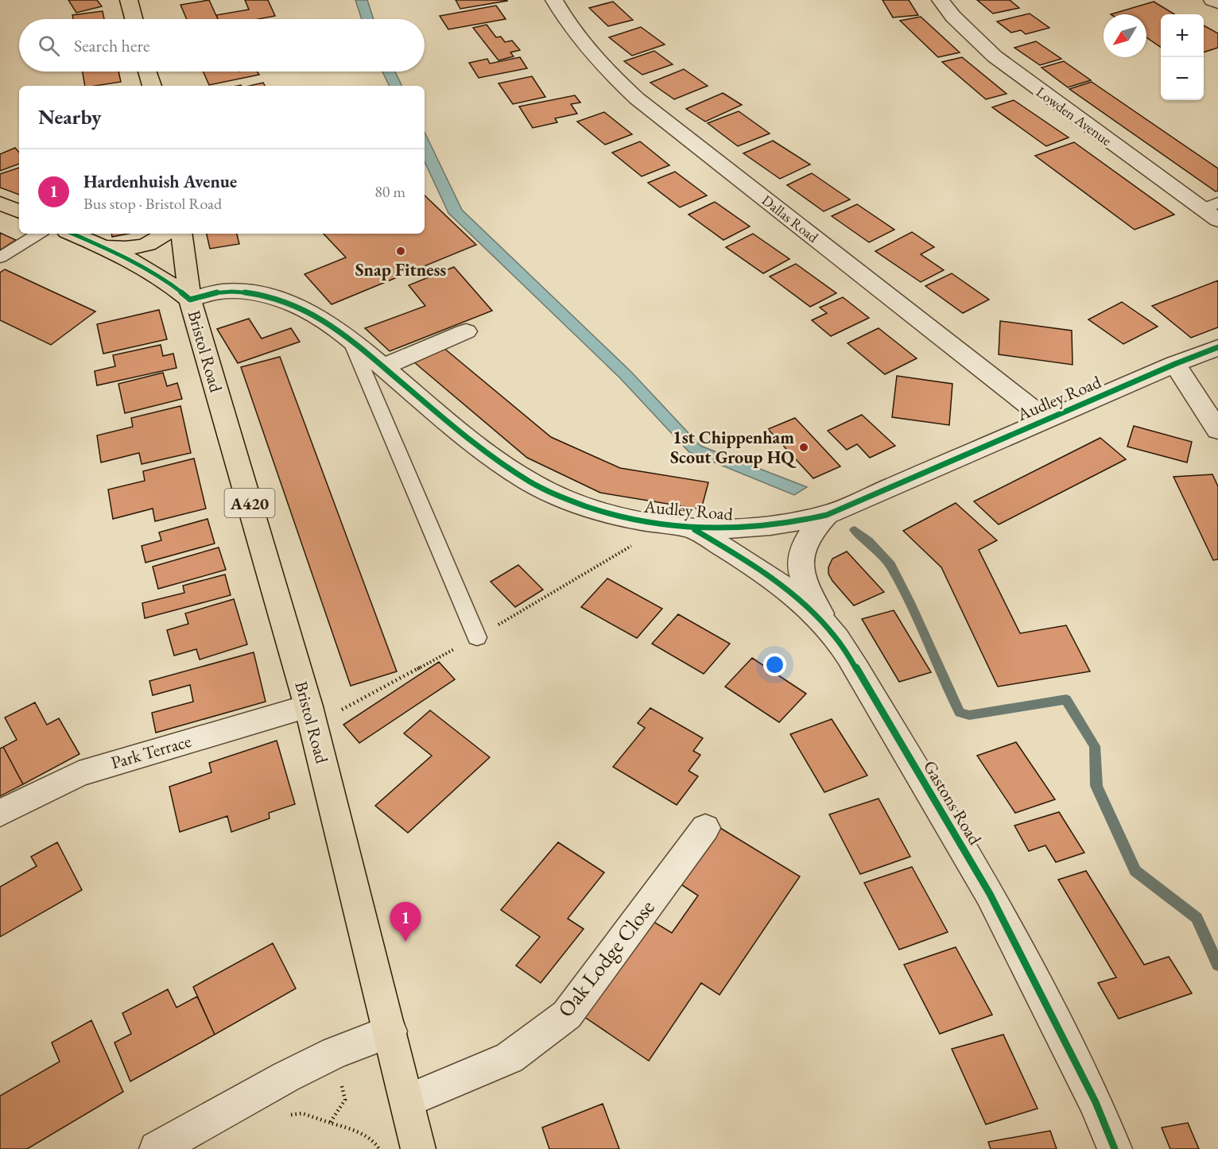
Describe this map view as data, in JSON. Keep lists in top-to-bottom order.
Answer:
{
  "streets": {
    "main road": ["Bristol Road", "A420"],
    "street": [
      "Lowden Avenue",
      "Dallas Road",
      "Audley Road",
      "Park Terrace",
      "Gastons Road",
      "Oak Lodge Close"
    ]
  },
  "crossings": [
    ["Dallas Road", "Audley Road"],
    ["Bristol Road", "Audley Road"],
    ["Bristol Road", "A420"],
    ["Bristol Road", "Park Terrace"],
    ["Bristol Road", "Oak Lodge Close"],
    ["Audley Road", "A420"],
    ["Audley Road", "Gastons Road"]
  ],
  "places": ["Snap Fitness", "1st Chippenham Scout Group HQ"],
  "north": "bottom left",
  "page": {
    "map_buttons": ["+", "−"],
    "search": "Search here",
    "heading": "Nearby",
    "list": [
      {
        "mark": "1",
        "name": "Hardenhuish Avenue",
        "note": "Bus stop · Bristol Road",
        "value": "80 m"
      }
    ],
    "pins": "1"
  }
}
